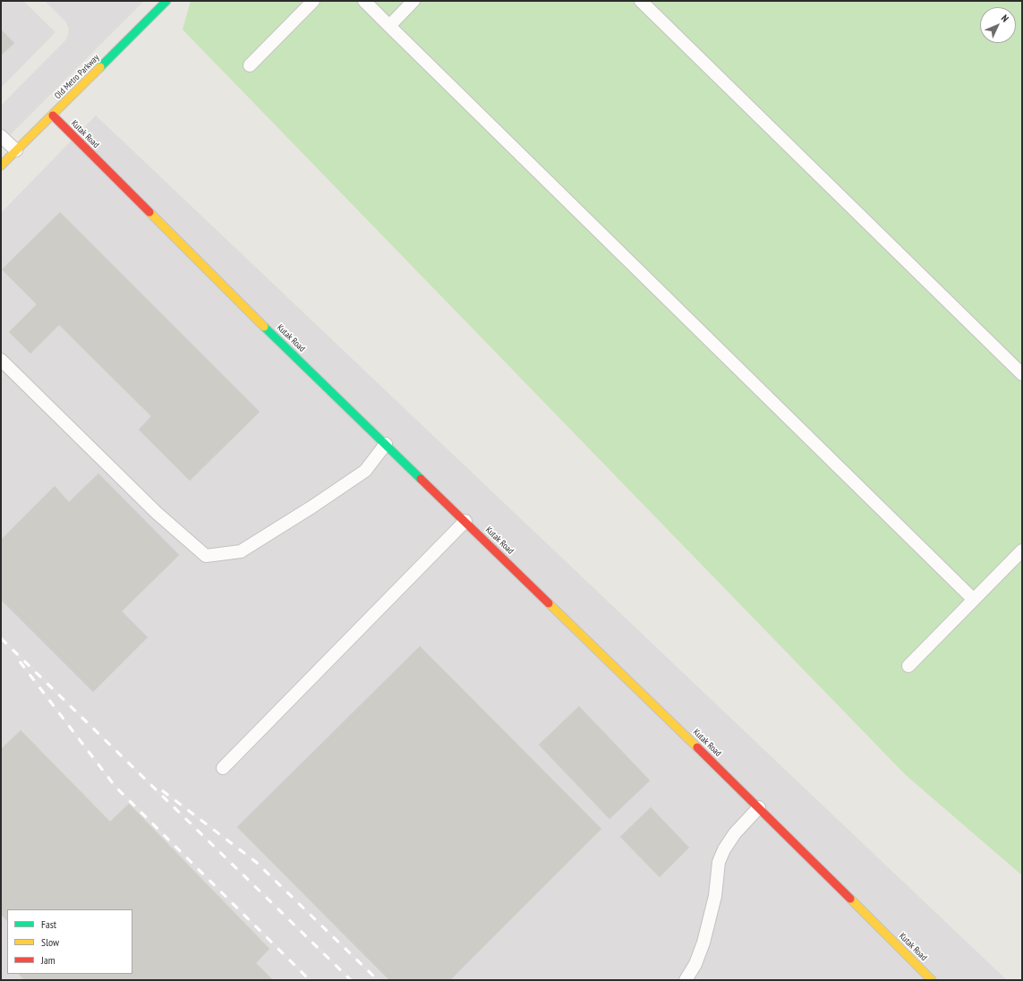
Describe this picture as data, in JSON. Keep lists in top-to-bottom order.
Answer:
{
  "streets": {
    "street": ["Old Metro Parkway", "Kutak Road"]
  },
  "crossings": [
    ["Old Metro Parkway", "Kutak Road"]
  ],
  "legend": ["Fast", "Slow", "Jam"],
  "north": "top right"
}
